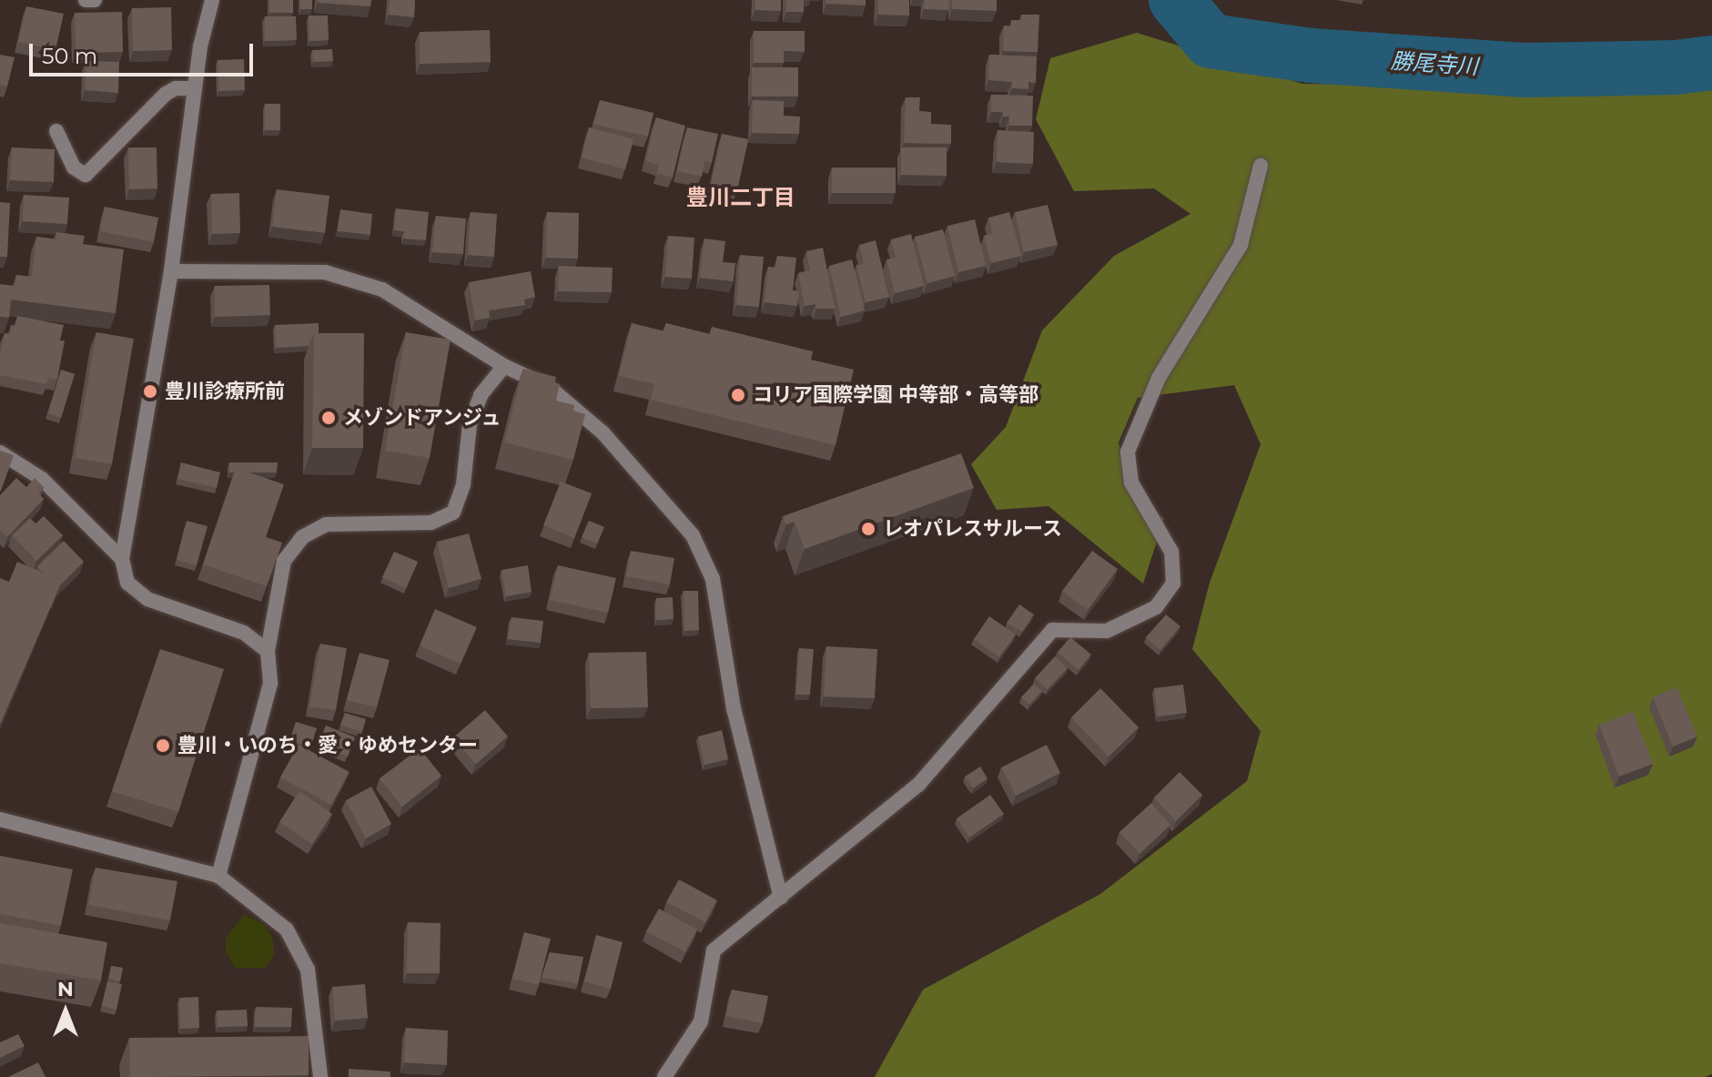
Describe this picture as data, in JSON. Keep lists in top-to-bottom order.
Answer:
{
  "districts": ["豊川二丁目"],
  "water": ["勝尾寺川"],
  "places": [
    "豊川診療所前",
    "コリア国際学園 中等部・高等部",
    "メゾンドアンジュ",
    "レオパレスサルース",
    "豊川・いのち・愛・ゆめセンター"
  ],
  "scale_bar": "50 m",
  "north": "top"
}
